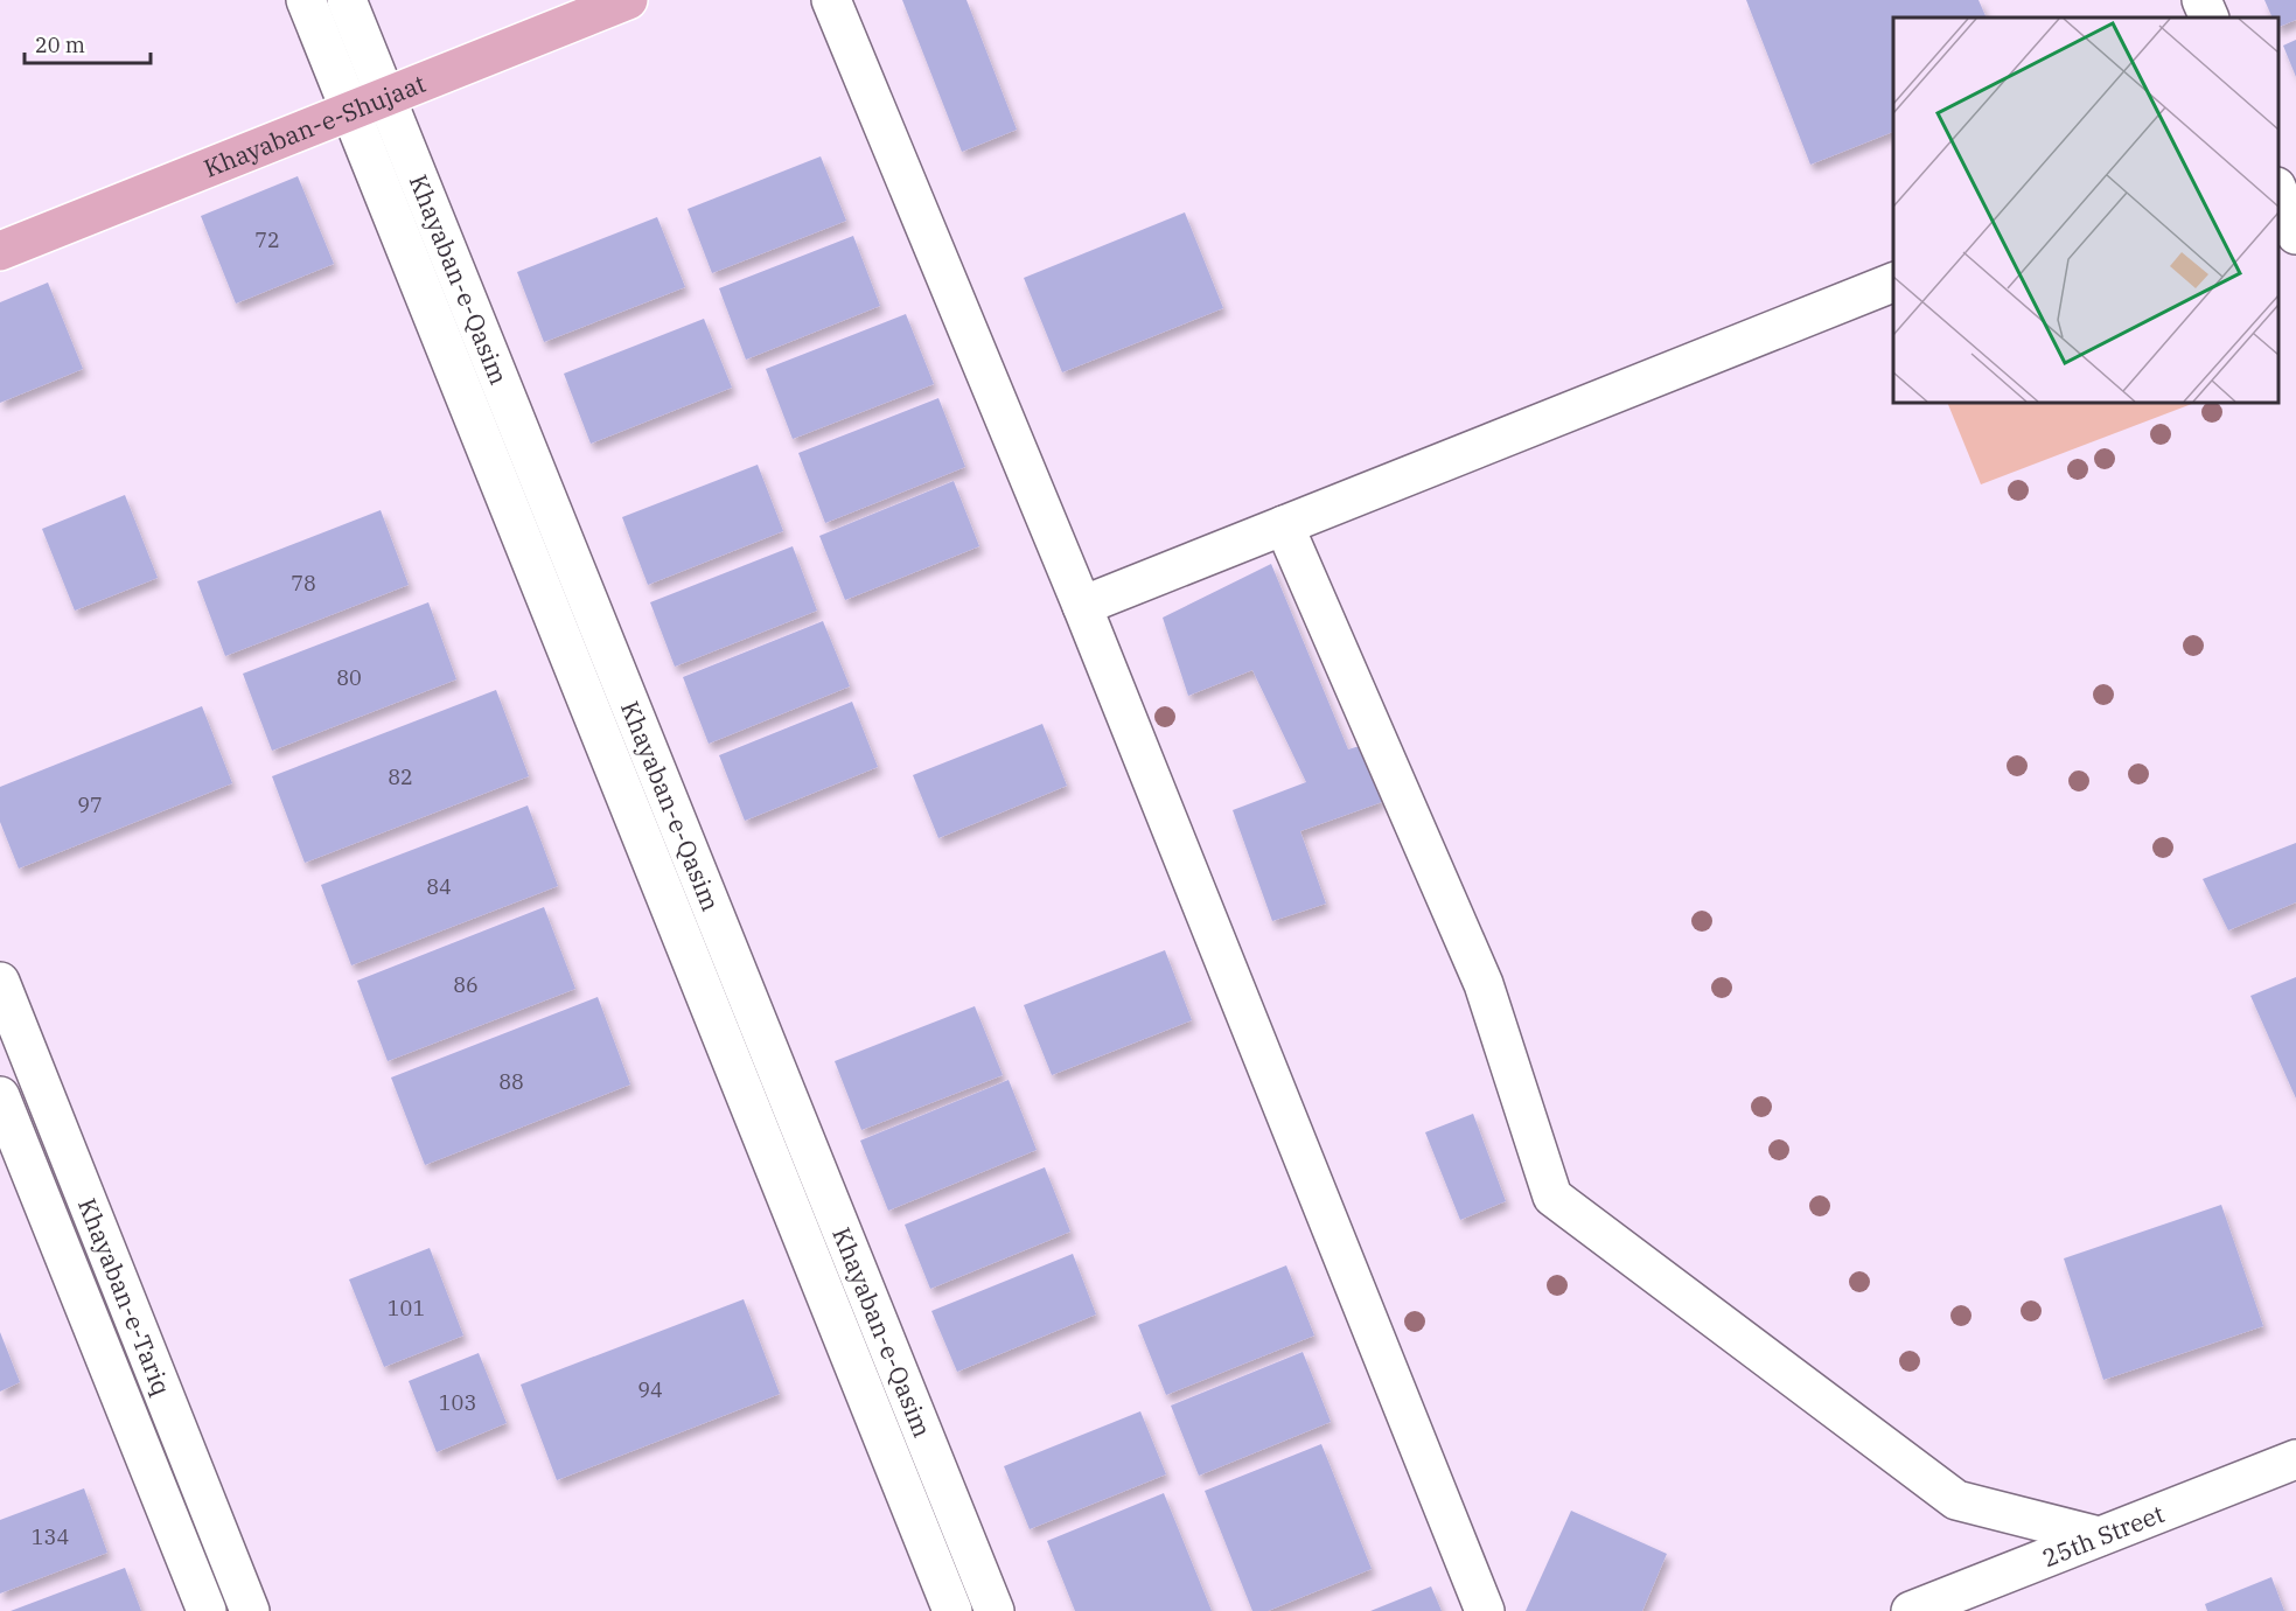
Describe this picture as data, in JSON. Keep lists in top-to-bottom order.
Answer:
{
  "streets": {
    "main road": ["Khayaban-e-Shujaat"],
    "street": ["Khayaban-e-Qasim", "Khayaban-e-Tariq", "25th Street"]
  },
  "crossings": [
    ["Khayaban-e-Shujaat", "Khayaban-e-Qasim"]
  ],
  "house_numbers": [
    "72",
    "78",
    "80",
    "82",
    "97",
    "84",
    "86",
    "88",
    "101",
    "94",
    "103",
    "134"
  ],
  "scale_bar": "20 m"
}
